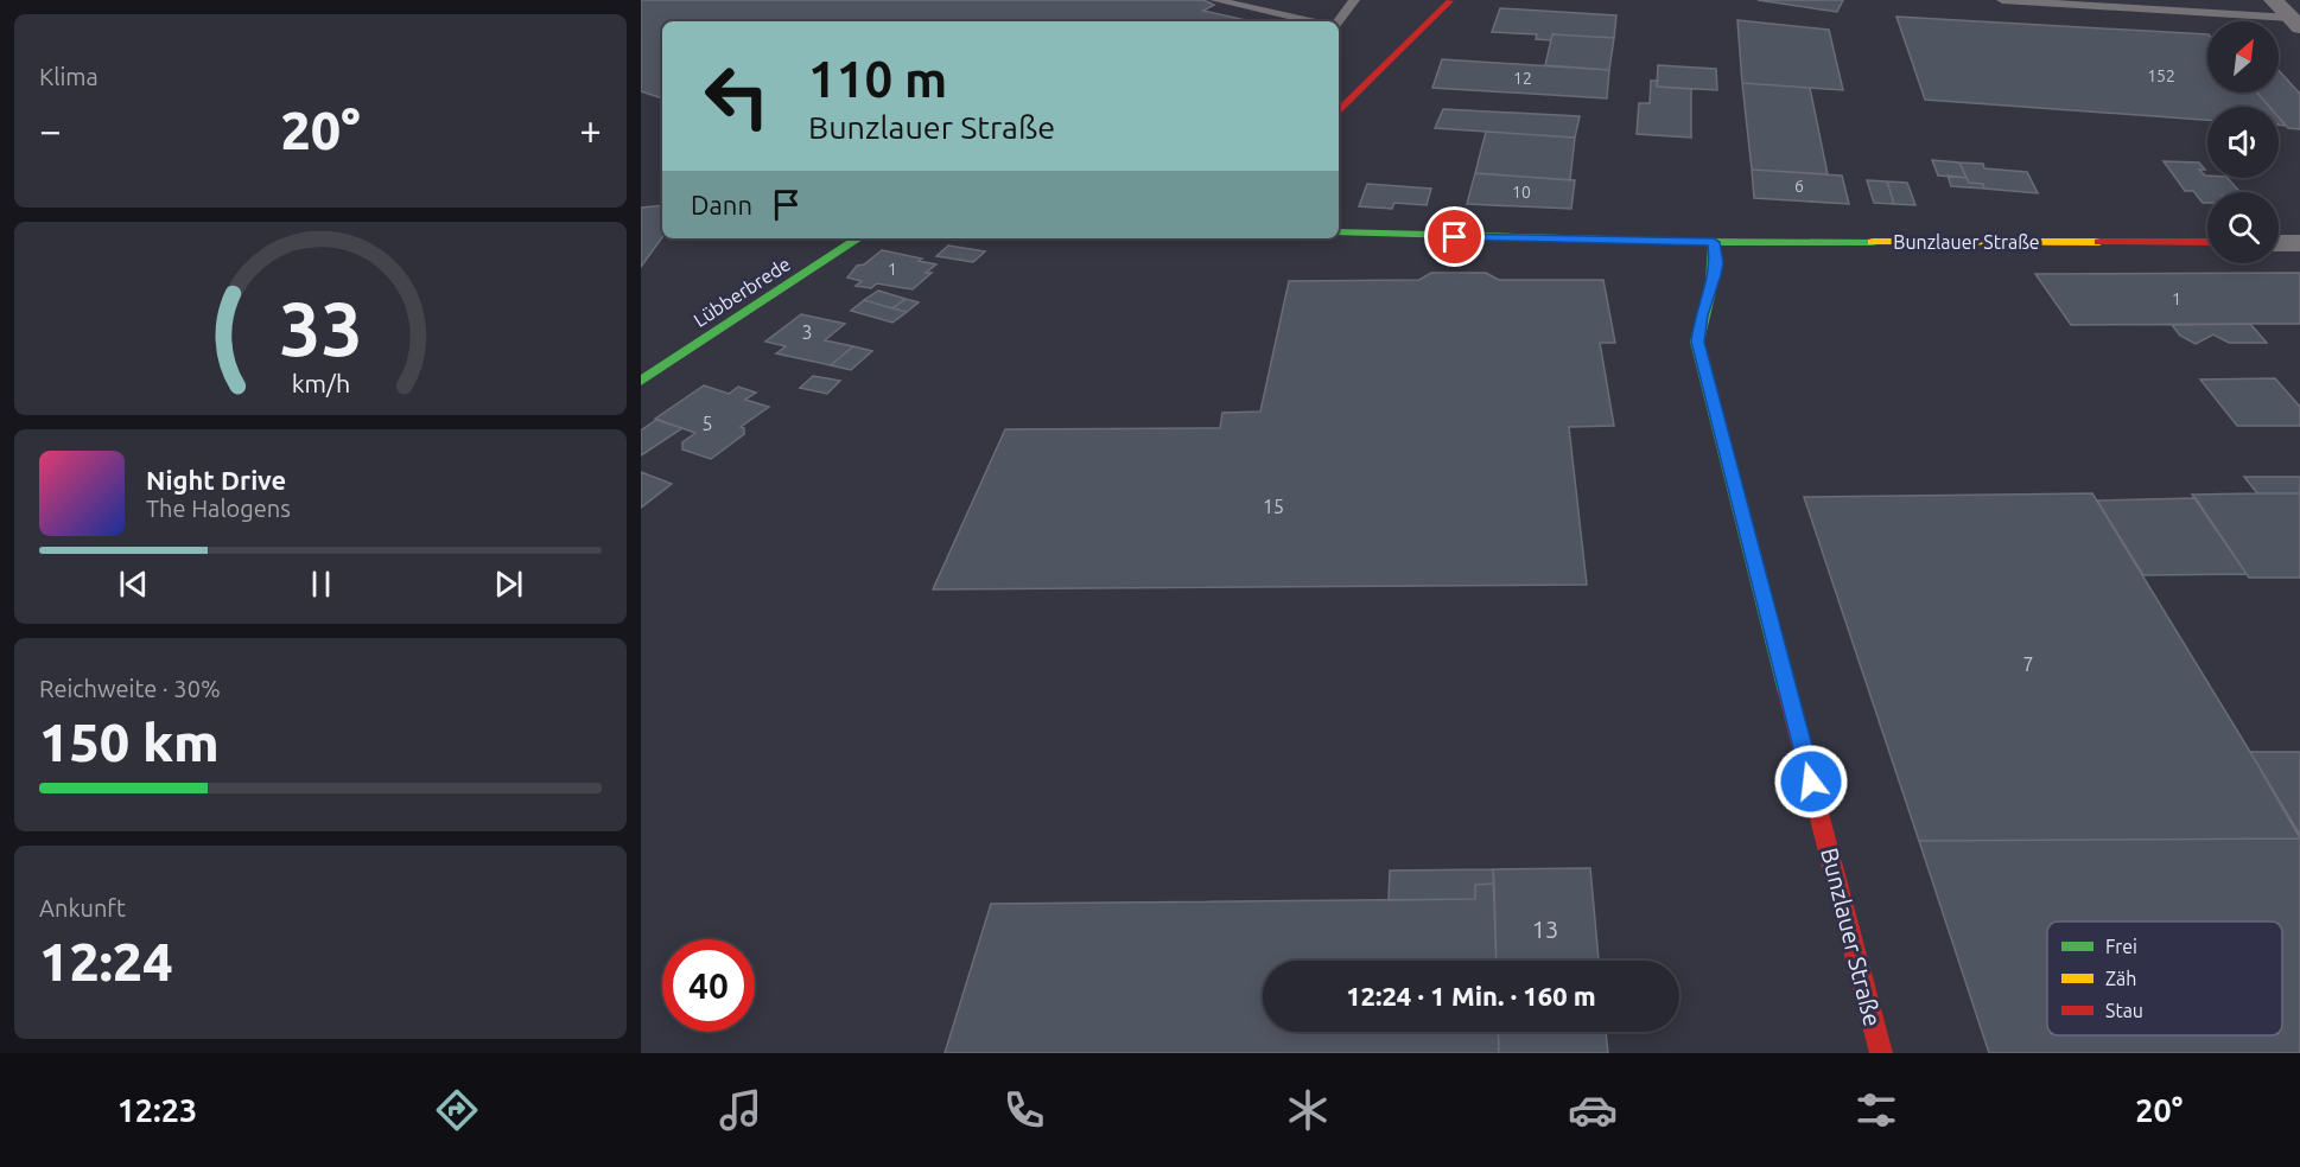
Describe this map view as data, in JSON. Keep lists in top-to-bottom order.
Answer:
{
  "streets": {
    "street": ["Bunzlauer Straße", "Lübberbrede"]
  },
  "house_numbers": [
    "152",
    "12",
    "6",
    "10",
    "1",
    "1",
    "3",
    "5",
    "15",
    "7",
    "13"
  ],
  "legend": ["Frei", "Zäh", "Stau"],
  "north": "top right",
  "page": {
    "tile": [
      "Klima",
      ["Reichweite · 30%", "150 km"],
      ["Ankunft", "12:24"]
    ],
    "turn": ["110 m", "Bunzlauer Straße"],
    "heat": ["−", "20°", "+"],
    "then": "Dann",
    "song": ["Night Drive", "The Halogens"],
    "limit": "40",
    "trip": "12:24 · 1 Min. · 160 m",
    "tabs": ["12:23", "20°"],
    "gauge": ["33", "km/h"]
  }
}
